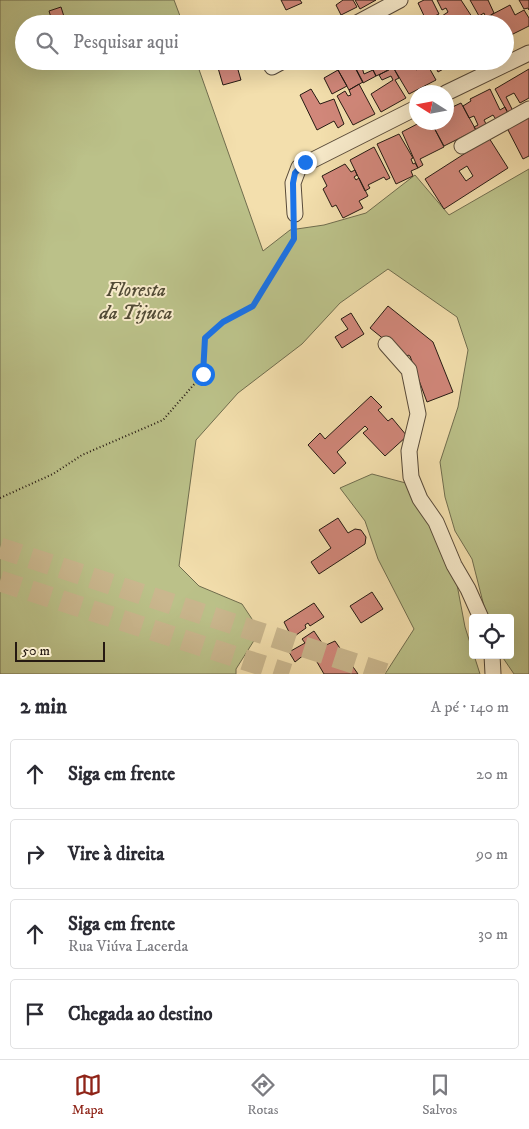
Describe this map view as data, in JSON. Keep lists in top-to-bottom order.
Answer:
{
  "parks": ["Floresta da Tijuca"],
  "scale_bar": "50 m",
  "north": "left",
  "page": {
    "search": "Pesquisar aqui",
    "scale": "50 m",
    "heading": ["2 min", "A pé · 140 m"],
    "list": [
      ["Siga em frente", "20 m"],
      ["Vire à direita", "90 m"],
      ["Siga em frente", "Rua Viúva Lacerda", "30 m"],
      "Chegada ao destino"
    ],
    "nav": ["Mapa", "Rotas", "Salvos"]
  }
}
